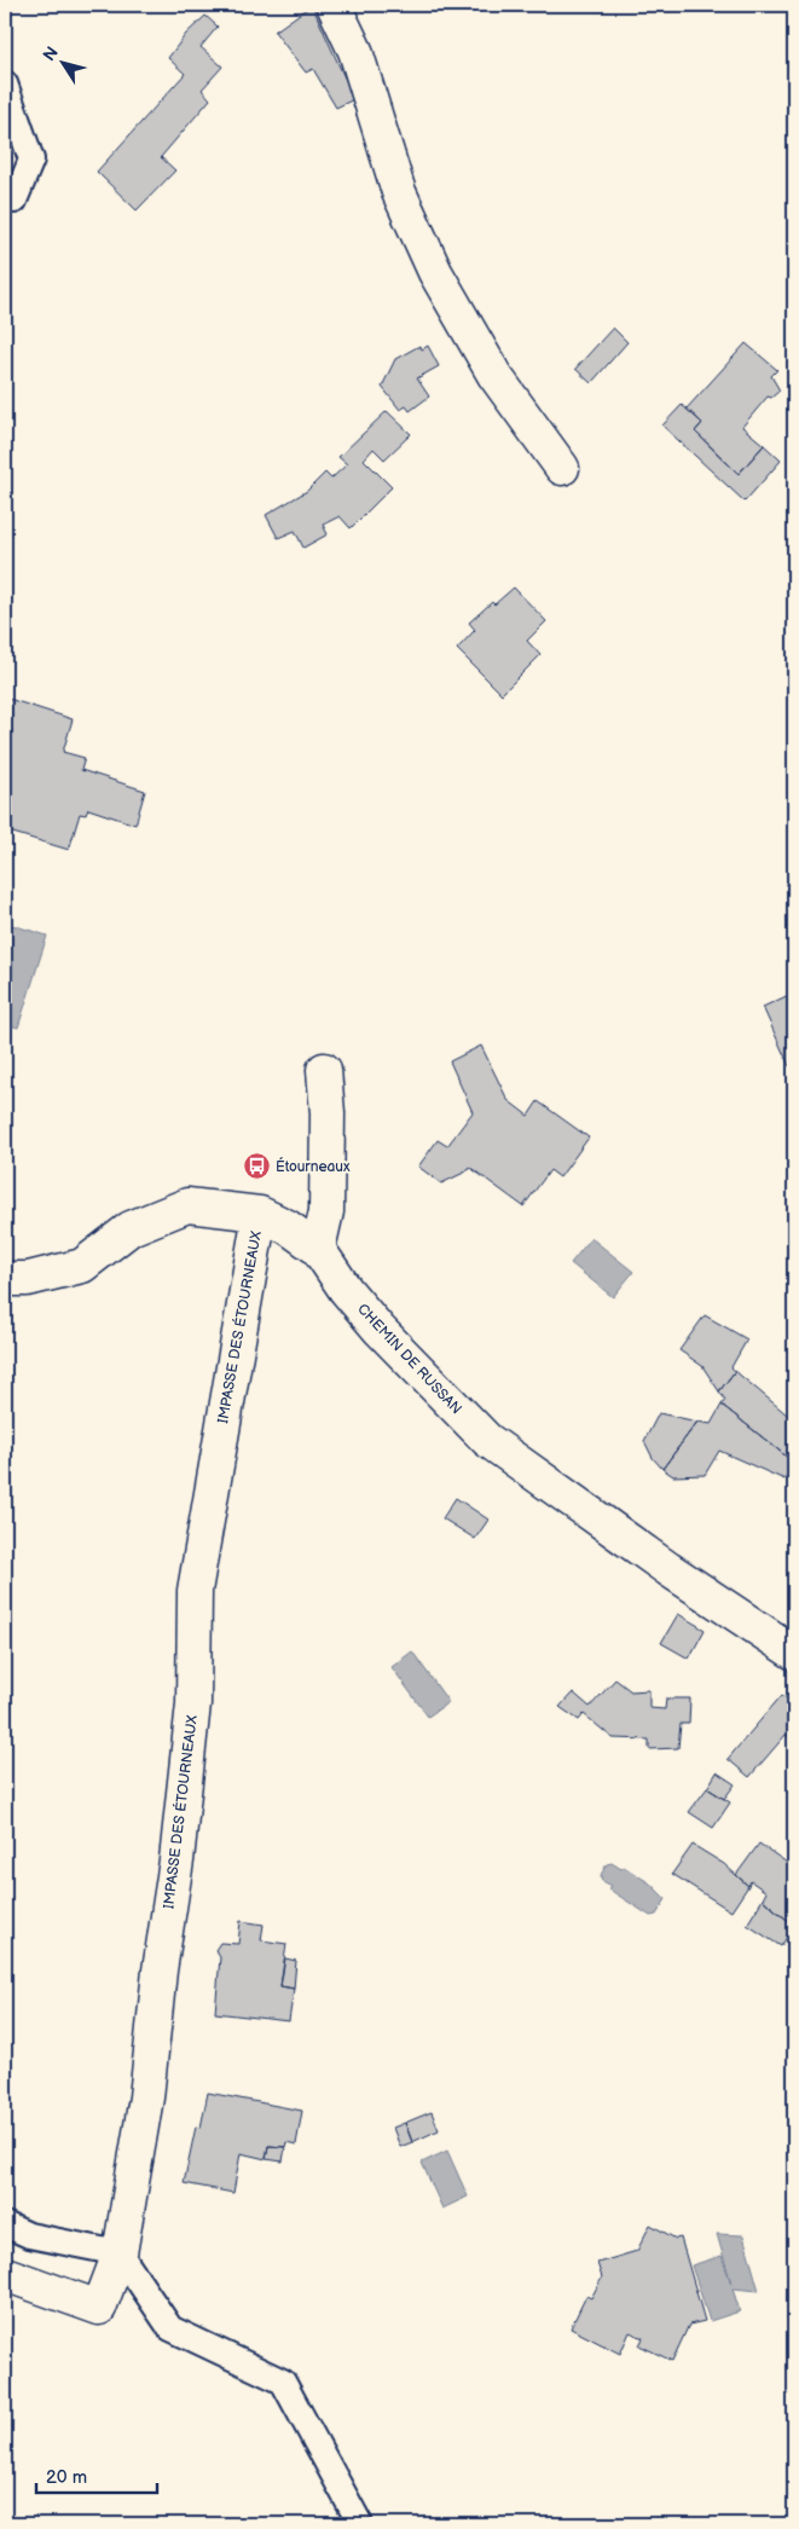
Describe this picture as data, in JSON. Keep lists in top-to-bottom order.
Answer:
{
  "streets": {
    "street": ["IMPASSE DES ÉTOURNEAUX", "CHEMIN DE RUSSAN"]
  },
  "crossings": [
    ["IMPASSE DES ÉTOURNEAUX", "CHEMIN DE RUSSAN"]
  ],
  "places": {
    "bus stop": ["Étourneaux"]
  },
  "scale_bar": "20 m",
  "north": "top left"
}
